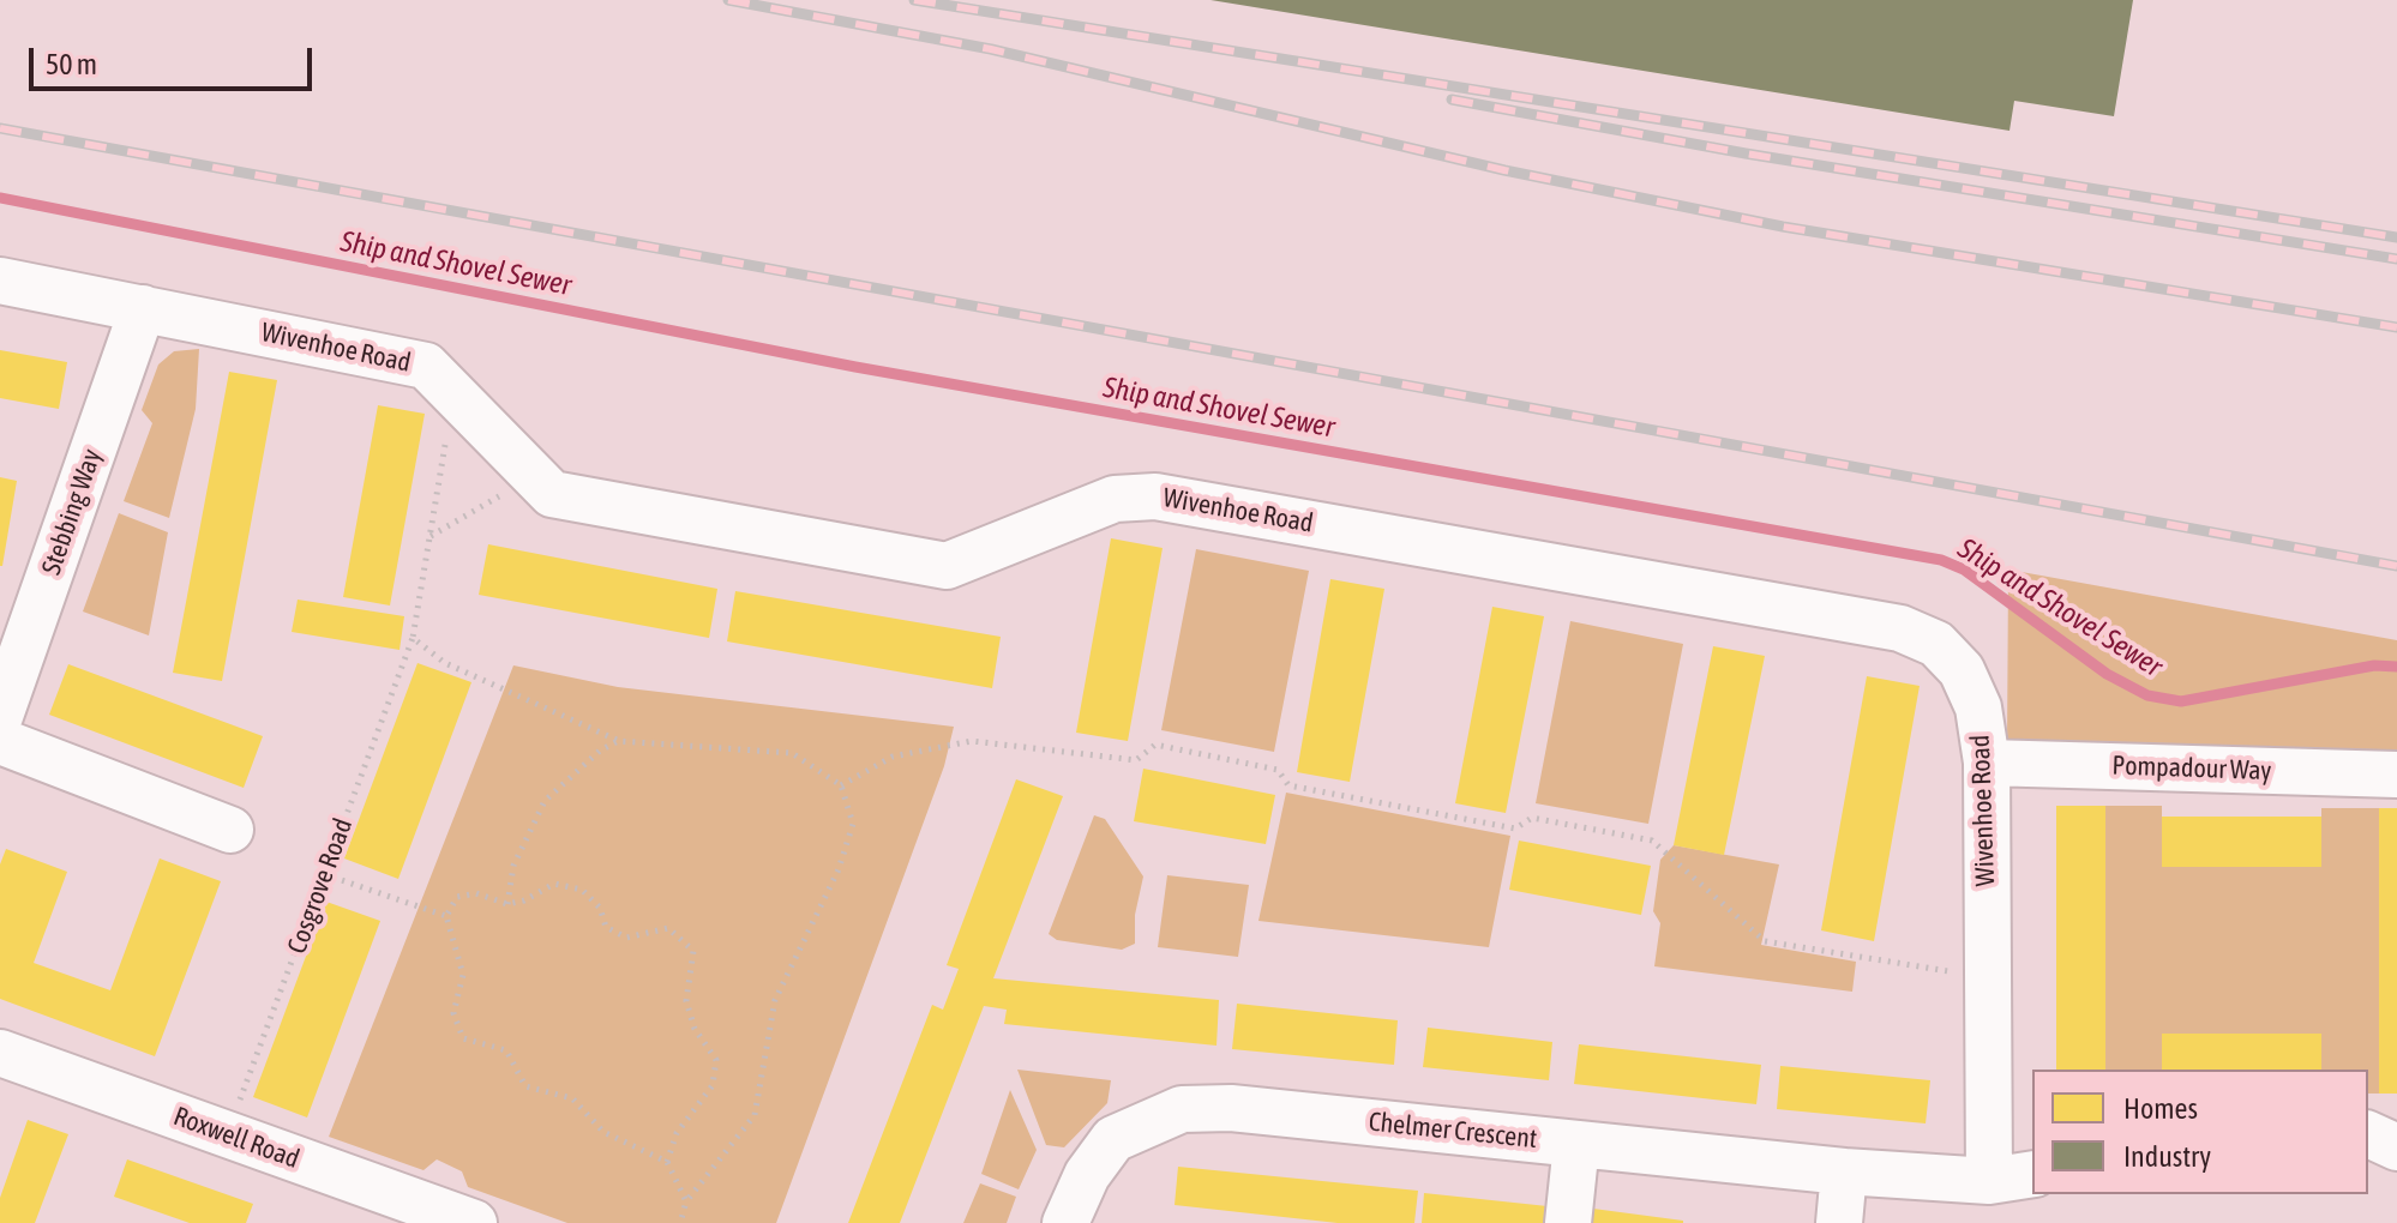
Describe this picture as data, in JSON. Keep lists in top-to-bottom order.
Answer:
{
  "streets": {
    "street": [
      "Wivenhoe Road",
      "Stebbing Way",
      "Pompadour Way",
      "Chelmer Crescent",
      "Roxwell Road"
    ],
    "path": ["Cosgrove Road"]
  },
  "crossings": [
    ["Wivenhoe Road", "Stebbing Way"],
    ["Wivenhoe Road", "Pompadour Way"],
    ["Wivenhoe Road", "Cosgrove Road"],
    ["Wivenhoe Road", "Chelmer Crescent"],
    ["Cosgrove Road", "Roxwell Road"]
  ],
  "water": ["Ship and Shovel Sewer"],
  "legend": ["Homes", "Industry"],
  "scale_bar": "50 m"
}
